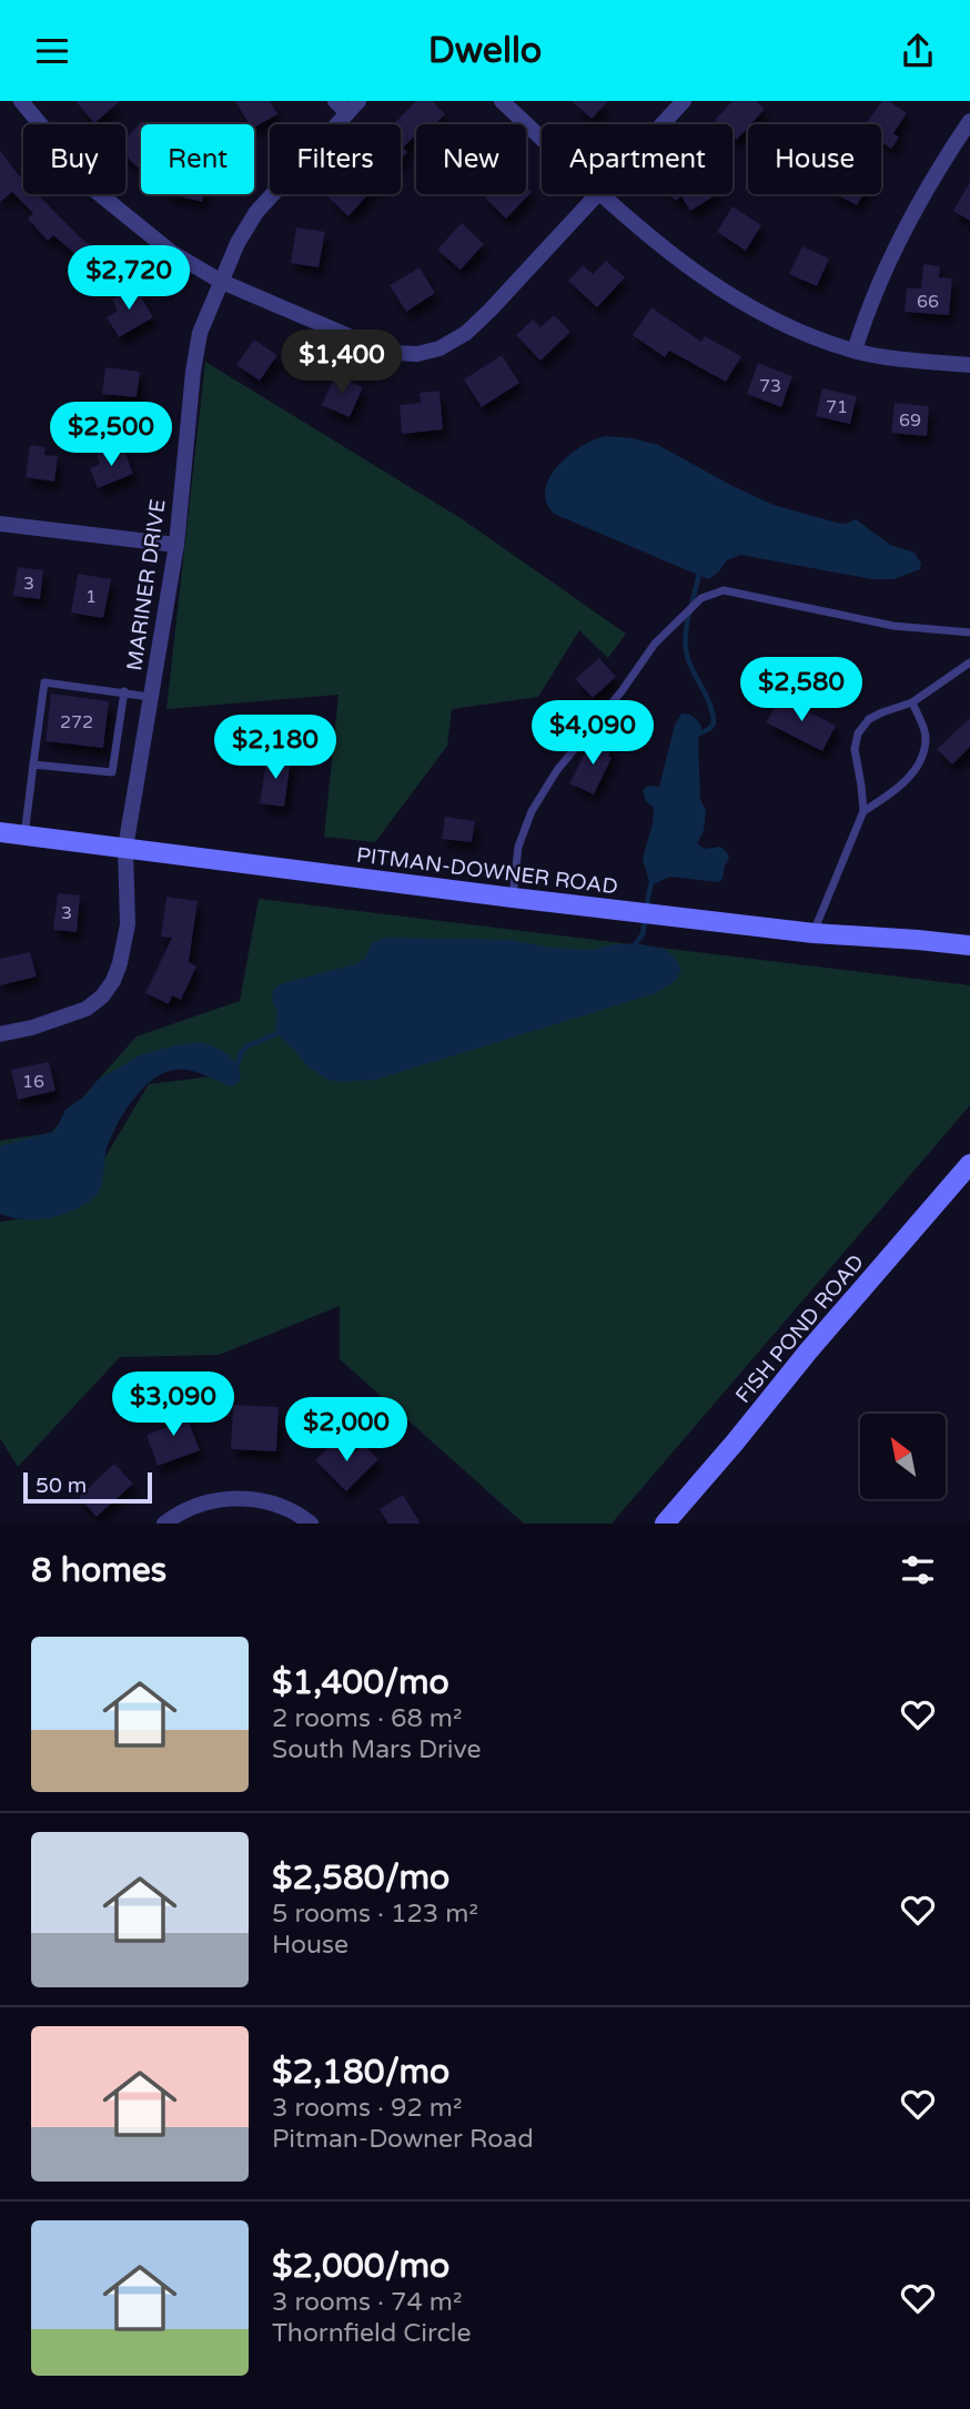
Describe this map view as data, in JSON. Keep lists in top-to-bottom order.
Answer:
{
  "streets": {
    "street": ["MARINER DRIVE", "PITMAN-DOWNER ROAD", "FISH POND ROAD"]
  },
  "crossings": [
    ["MARINER DRIVE", "PITMAN-DOWNER ROAD"]
  ],
  "house_numbers": [
    "66",
    "73",
    "71",
    "69",
    "3",
    "1",
    "272",
    "3",
    "16"
  ],
  "scale_bar": "50 m",
  "north": "top left",
  "page": {
    "header": "Dwello",
    "chip": [
      "Buy",
      "Rent",
      "Filters",
      "New",
      "Apartment",
      "House"
    ],
    "price": [
      "$2,720",
      "$1,400",
      "$2,500",
      "$2,580",
      "$4,090",
      "$2,180",
      "$3,090",
      "$2,000"
    ],
    "scale": "50 m",
    "heading": "8 homes",
    "list": [
      {
        "name": "$1,400/mo",
        "note": "2 rooms · 68 m² · South Mars Drive"
      },
      {
        "name": "$2,580/mo",
        "note": "5 rooms · 123 m² · House"
      },
      {
        "name": "$2,180/mo",
        "note": "3 rooms · 92 m² · Pitman-Downer Road"
      },
      {
        "name": "$2,000/mo",
        "note": "3 rooms · 74 m² · Thornfield Circle"
      }
    ]
  }
}
